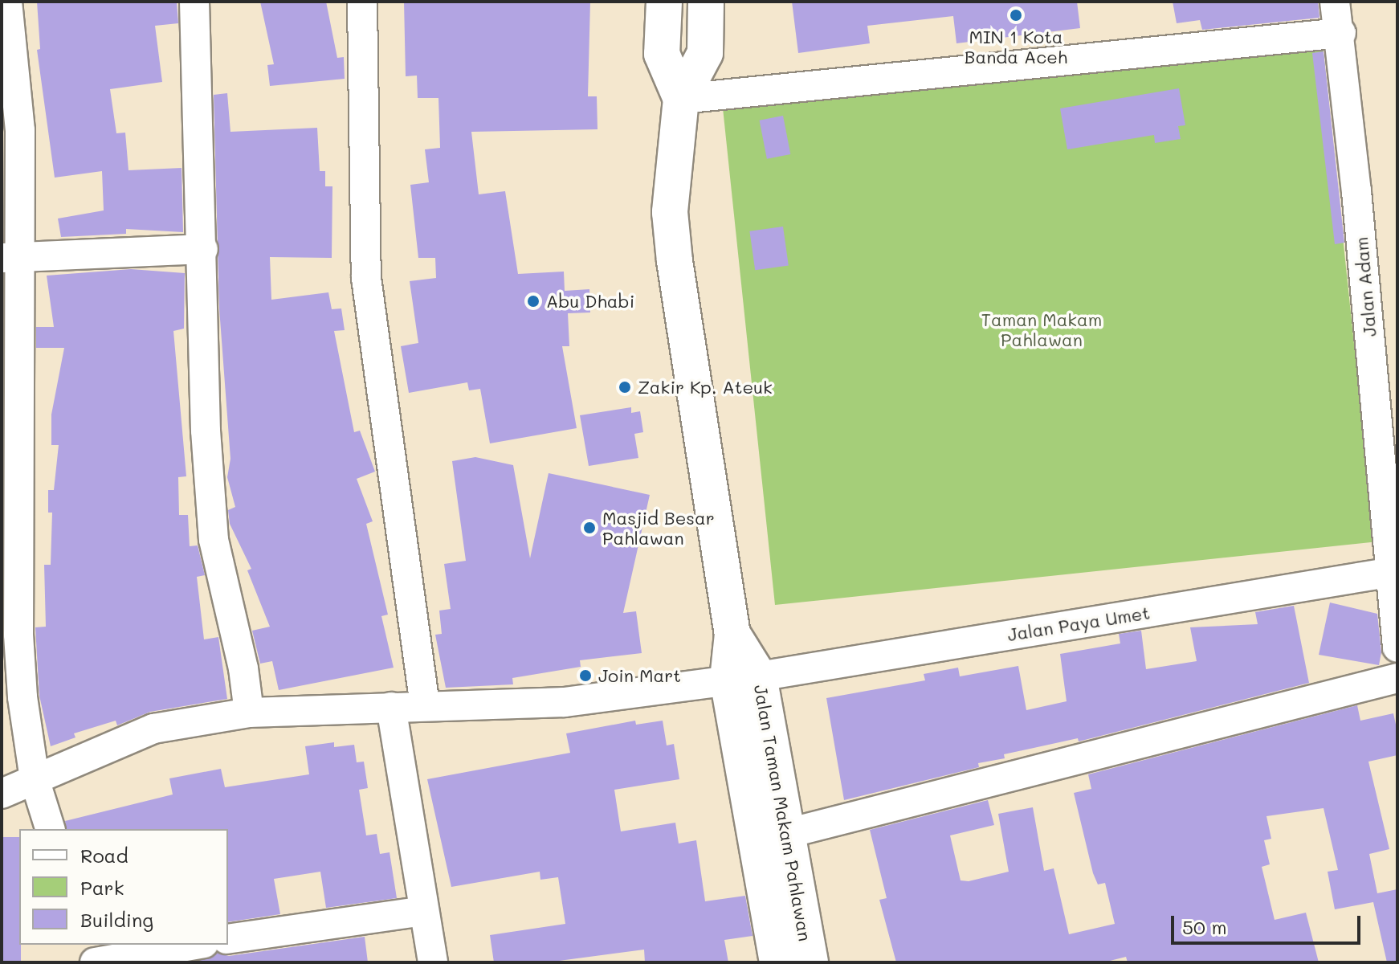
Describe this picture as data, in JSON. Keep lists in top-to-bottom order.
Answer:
{
  "streets": {
    "street": ["Jalan Adam", "Jalan Paya Umet", "Jalan Taman Makam Pahlawan"]
  },
  "crossings": [
    ["Jalan Adam", "Jalan Paya Umet"],
    ["Jalan Paya Umet", "Jalan Taman Makam Pahlawan"]
  ],
  "parks": ["Taman Makam Pahlawan"],
  "places": [
    "MIN 1 Kota Banda Aceh",
    "Abu Dhabi",
    "Zakir Kp. Ateuk",
    "Masjid Besar Pahlawan",
    "Join Mart"
  ],
  "legend": ["Road", "Park", "Building"],
  "scale_bar": "50 m"
}
